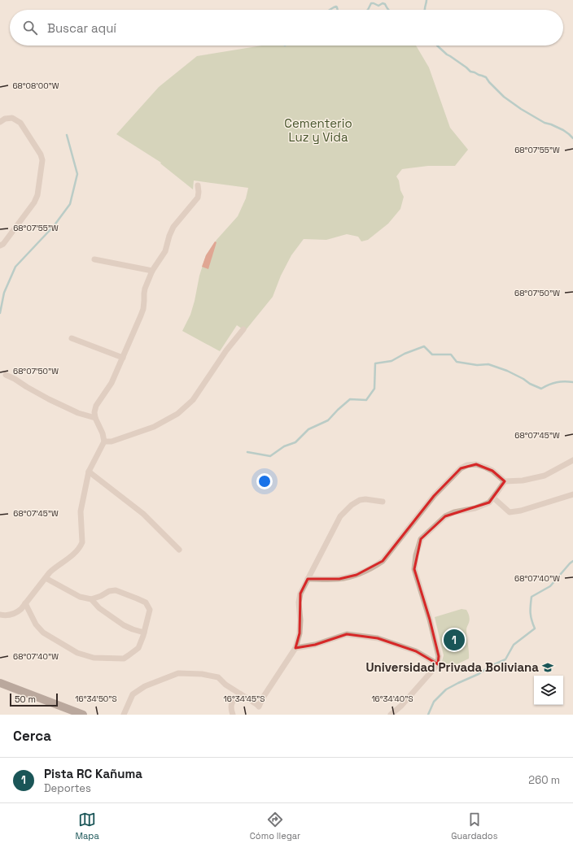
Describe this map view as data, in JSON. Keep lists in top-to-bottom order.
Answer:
{
  "parks": ["Cementerio Luz y Vida"],
  "places": {
    "school or university": ["Universidad Privada Boliviana"]
  },
  "scale_bar": "50 m",
  "page": {
    "search": "Buscar aquí",
    "pins": "1",
    "scale": "50 m",
    "heading": "Cerca",
    "list": [
      {
        "mark": "1",
        "name": "Pista RC Kañuma",
        "note": "Deportes",
        "value": "260 m"
      }
    ],
    "nav": ["Mapa", "Cómo llegar", "Guardados"]
  },
  "coordinates": [
    "68°08'00\"W",
    "68°07'55\"W",
    "68°07'50\"W",
    "68°07'45\"W",
    "68°07'40\"W",
    "16°34'50\"S",
    "16°34'45\"S",
    "16°34'40\"S"
  ]
}
